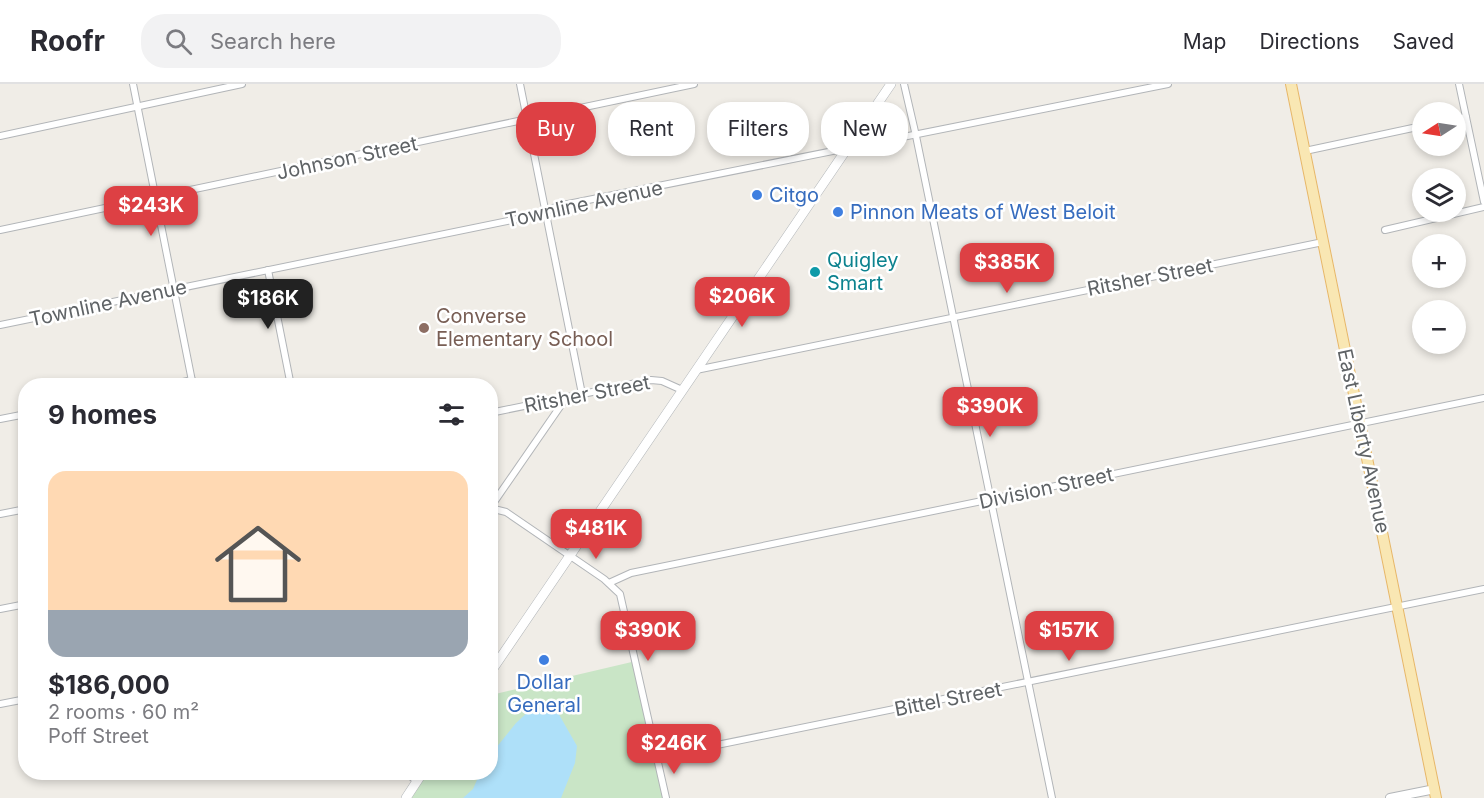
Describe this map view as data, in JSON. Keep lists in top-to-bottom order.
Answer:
{
  "streets": {
    "main road": ["East Liberty Avenue"],
    "street": [
      "Johnson Street",
      "Townline Avenue",
      "Ritsher Street",
      "Division Street",
      "Bittel Street"
    ]
  },
  "crossings": [
    ["Ritsher Street", "East Liberty Avenue"],
    ["East Liberty Avenue", "Division Street"],
    ["East Liberty Avenue", "Bittel Street"]
  ],
  "places": [
    "Citgo",
    "Pinnon Meats of West Beloit",
    "Quigley Smart",
    "Converse Elementary School",
    "Dollar General"
  ],
  "north": "left",
  "page": {
    "header": "Roofr",
    "search": "Search here",
    "nav": ["Map", "Directions", "Saved"],
    "map_buttons": ["+", "−"],
    "chip": [
      "Buy",
      "Rent",
      "Filters",
      "New"
    ],
    "price": [
      "$243K",
      "$385K",
      "$206K",
      "$186K",
      "$390K",
      "$481K",
      "$390K",
      "$157K",
      "$246K"
    ],
    "heading": "9 homes",
    "list": [
      {
        "name": "$186,000",
        "note": "2 rooms · 60 m² · Poff Street"
      }
    ]
  }
}
